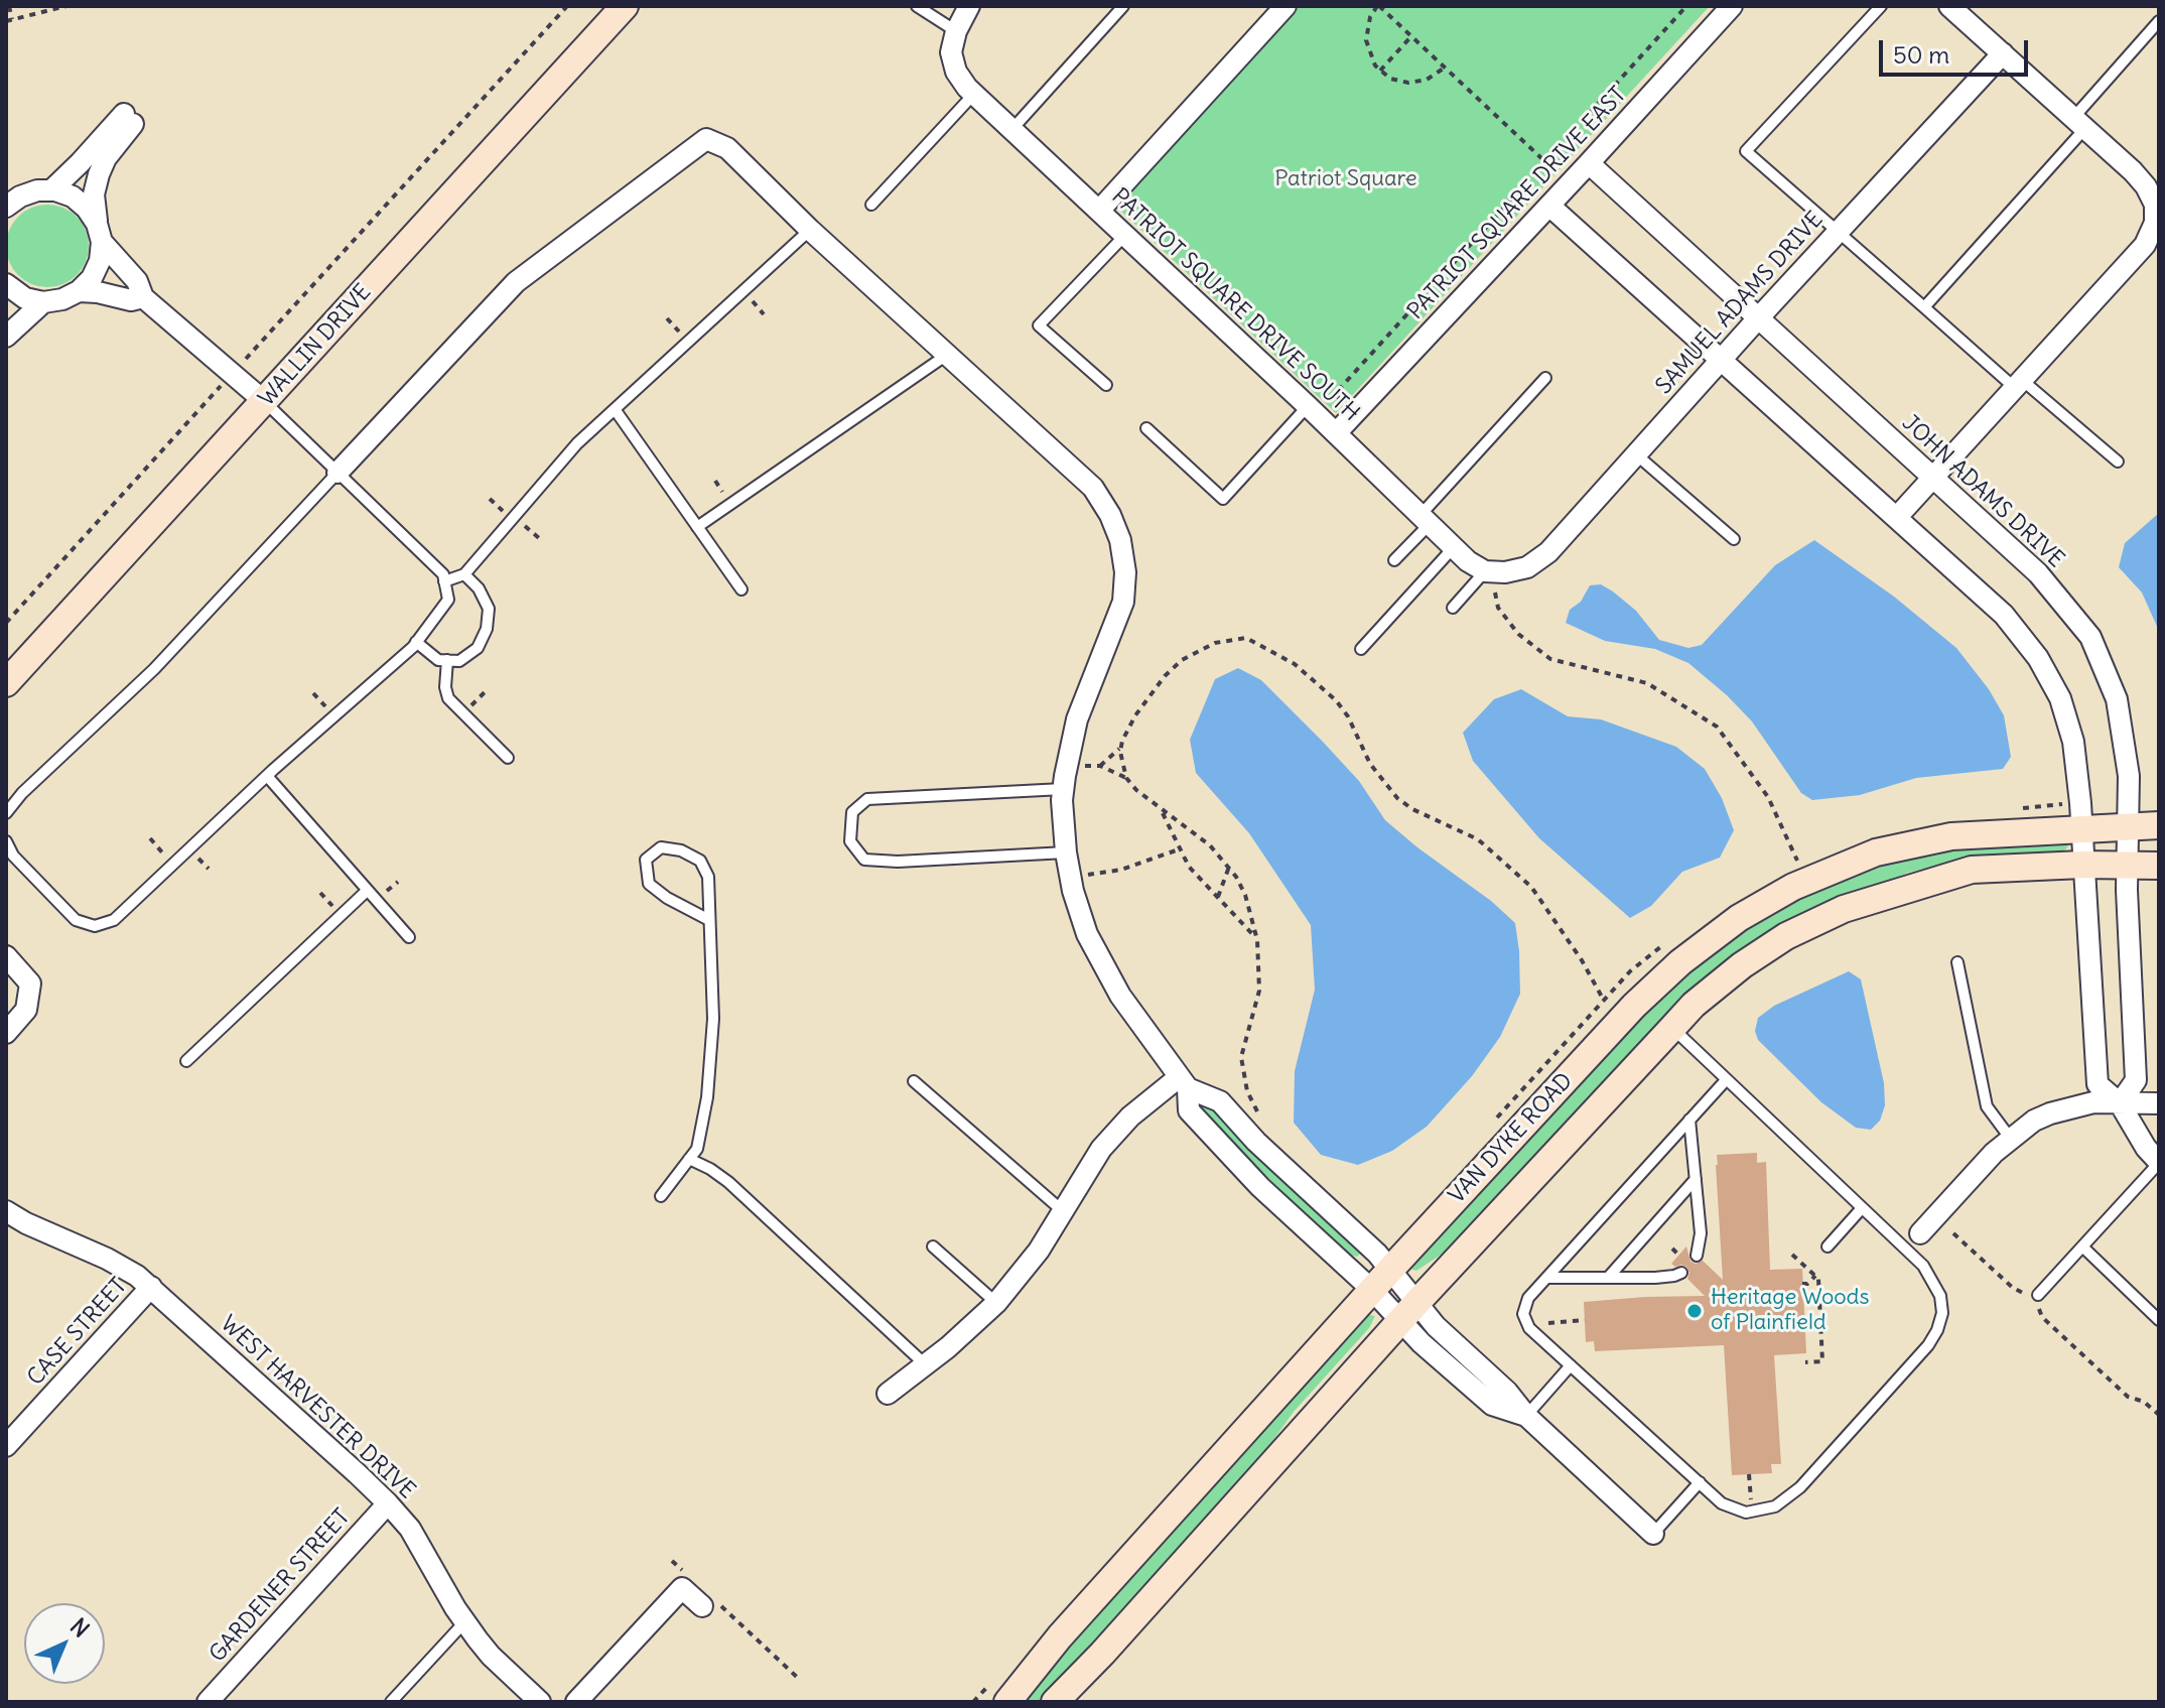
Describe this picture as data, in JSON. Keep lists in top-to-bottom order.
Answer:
{
  "streets": {
    "street": [
      "PATRIOT SQUARE DRIVE EAST",
      "SAMUEL ADAMS DRIVE",
      "PATRIOT SQUARE DRIVE SOUTH",
      "WALLIN DRIVE",
      "JOHN ADAMS DRIVE",
      "VAN DYKE ROAD",
      "CASE STREET",
      "WEST HARVESTER DRIVE",
      "GARDENER STREET"
    ]
  },
  "crossings": [
    ["PATRIOT SQUARE DRIVE EAST", "PATRIOT SQUARE DRIVE SOUTH"],
    ["PATRIOT SQUARE DRIVE EAST", "JOHN ADAMS DRIVE"],
    ["SAMUEL ADAMS DRIVE", "PATRIOT SQUARE DRIVE SOUTH"],
    ["SAMUEL ADAMS DRIVE", "JOHN ADAMS DRIVE"],
    ["JOHN ADAMS DRIVE", "VAN DYKE ROAD"],
    ["CASE STREET", "WEST HARVESTER DRIVE"],
    ["WEST HARVESTER DRIVE", "GARDENER STREET"]
  ],
  "parks": ["Patriot Square"],
  "places": ["Heritage Woods of Plainfield"],
  "scale_bar": "50 m",
  "north": "top right"
}
